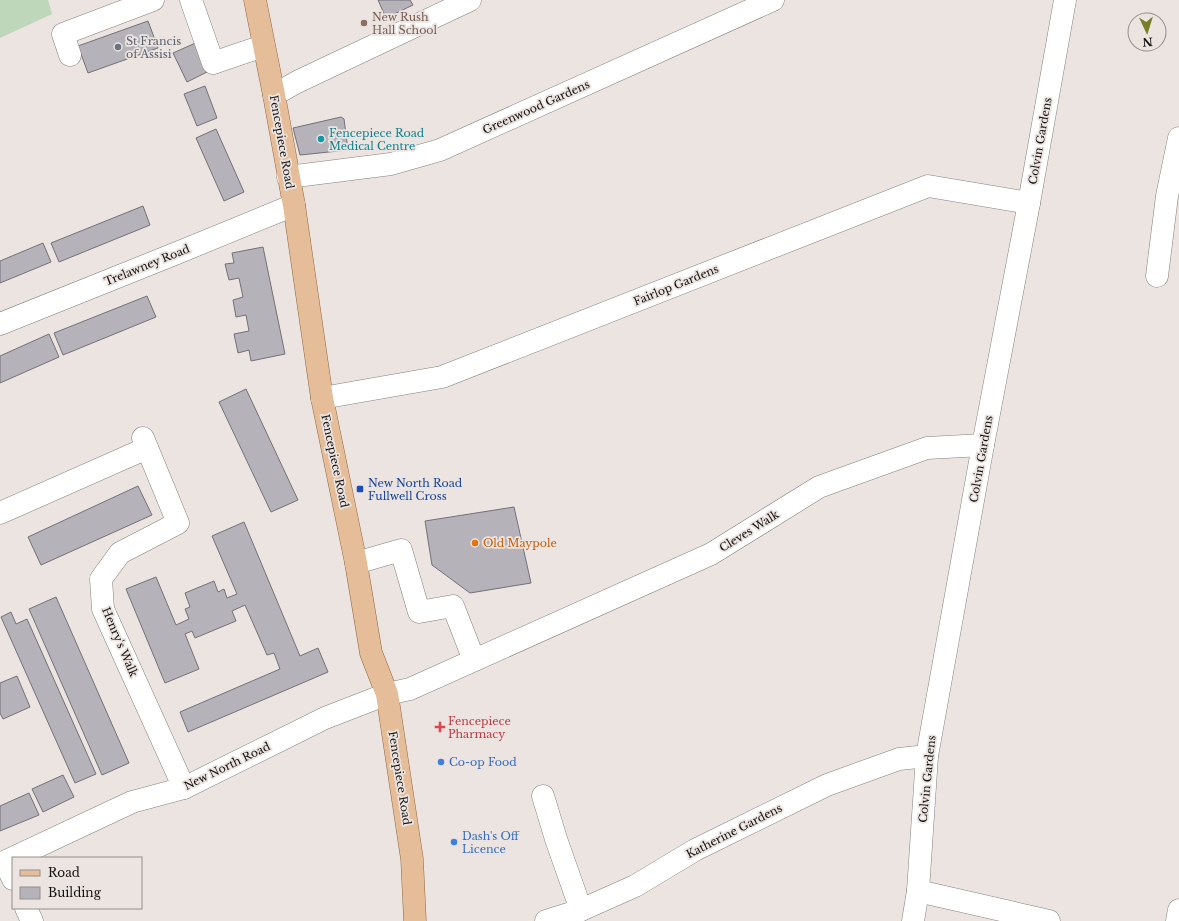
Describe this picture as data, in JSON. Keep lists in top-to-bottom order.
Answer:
{
  "streets": {
    "main road": ["Fencepiece Road"],
    "street": [
      "Greenwood Gardens",
      "Colvin Gardens",
      "Trelawney Road",
      "Fairlop Gardens",
      "Cleves Walk",
      "Henry's Walk",
      "New North Road",
      "Katherine Gardens"
    ]
  },
  "crossings": [
    ["Greenwood Gardens", "Fencepiece Road"],
    ["Colvin Gardens", "Fairlop Gardens"],
    ["Colvin Gardens", "Cleves Walk"],
    ["Colvin Gardens", "Katherine Gardens"],
    ["Fencepiece Road", "Trelawney Road"],
    ["Fencepiece Road", "Fairlop Gardens"],
    ["Fencepiece Road", "New North Road"],
    ["Cleves Walk", "New North Road"],
    ["Henry's Walk", "New North Road"]
  ],
  "places": {
    "other": [
      "New Rush Hall School",
      "St Francis of Assisi",
      "Fencepiece Road Medical Centre",
      "Old Maypole",
      "Co-op Food",
      "Dash's Off Licence"
    ],
    "transit": ["New North Road Fullwell Cross"],
    "health": ["Fencepiece Pharmacy"]
  },
  "legend": ["Road", "Building"],
  "north": "bottom"
}
